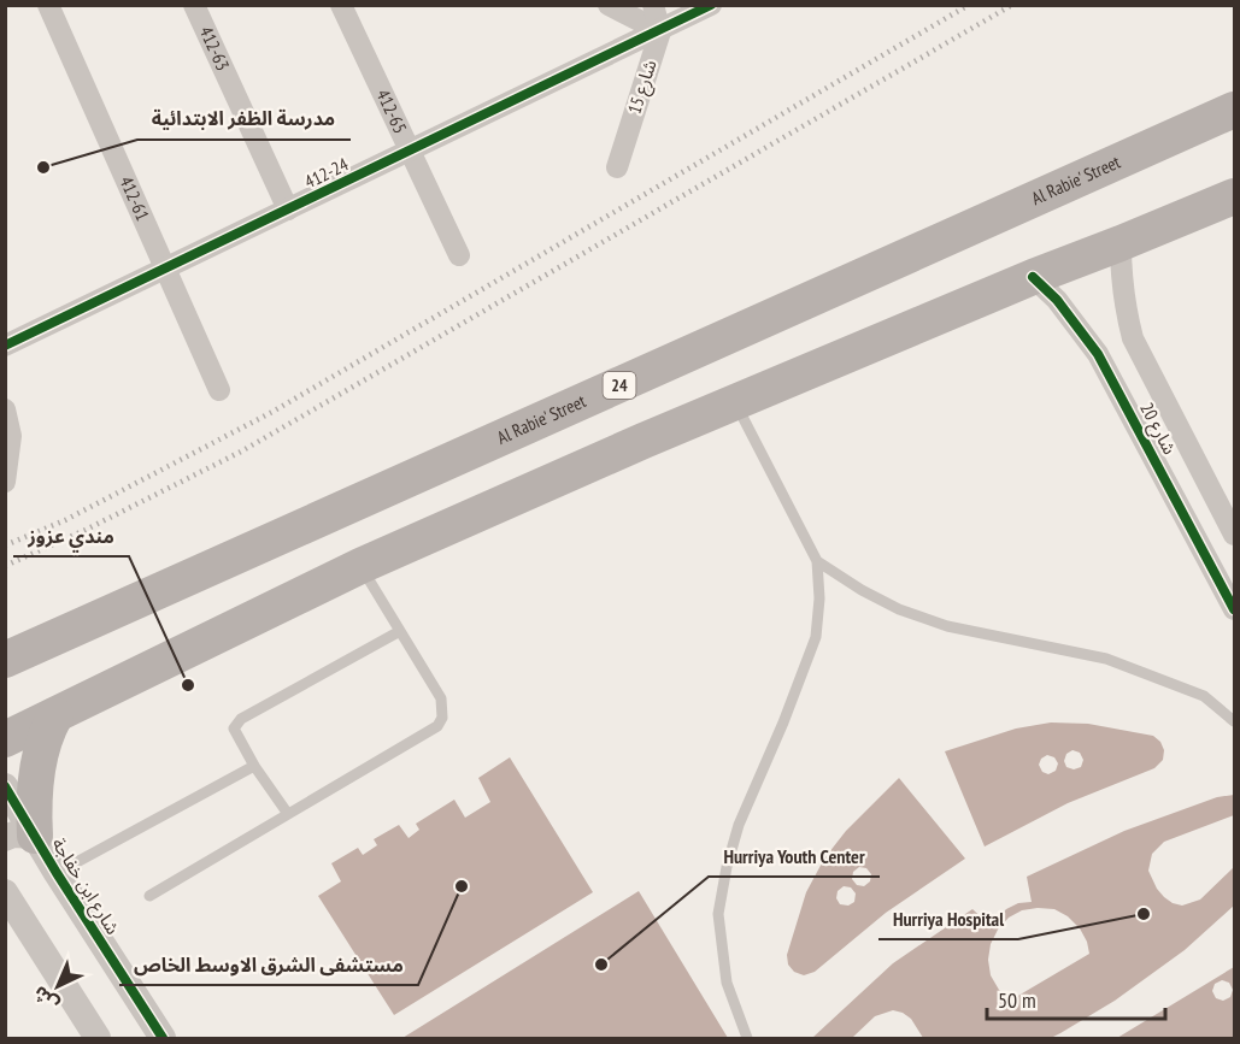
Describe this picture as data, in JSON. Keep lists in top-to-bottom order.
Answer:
{
  "streets": {
    "main road": ["Al Rabie' Street", "24"],
    "street": [
      "412-63",
      "شارع 15",
      "412-65",
      "412-24",
      "412-61",
      "شارع 20",
      "شارع ابن خفاجة"
    ]
  },
  "crossings": [
    ["412-63", "412-24"],
    ["شارع 15", "412-24"],
    ["412-65", "412-24"],
    ["412-24", "412-61"]
  ],
  "places": [
    "مدرسة الظفر الابتدائية",
    "مندي عزوز",
    "مستشفى الشرق الاوسط الخاص",
    "Hurriya Hospital",
    "Hurriya Youth Center"
  ],
  "scale_bar": "50 m",
  "north": "bottom left"
}
